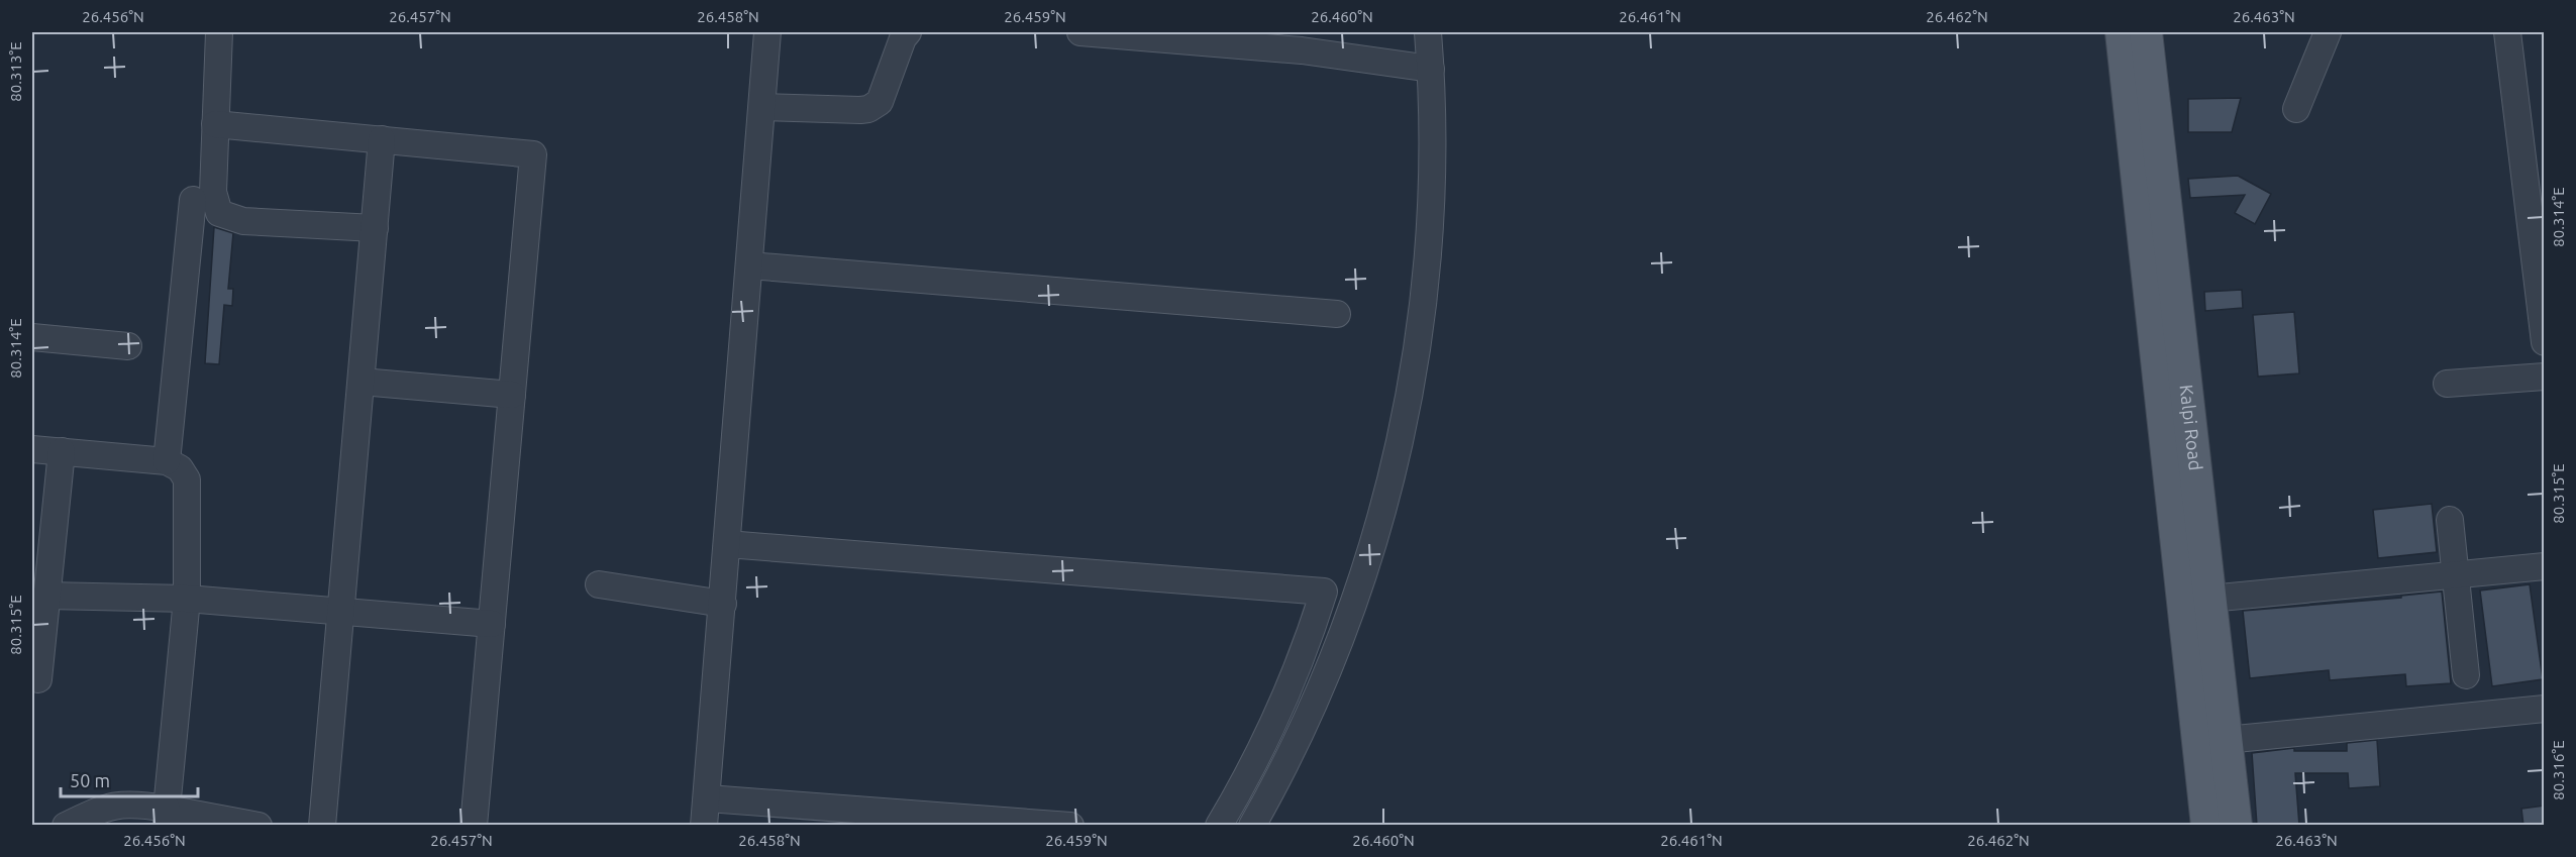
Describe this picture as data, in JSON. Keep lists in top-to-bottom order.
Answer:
{
  "streets": {
    "main road": ["Kalpi Road"]
  },
  "scale_bar": "50 m",
  "coordinates": [
    "26.456°N",
    "26.457°N",
    "26.458°N",
    "26.459°N",
    "26.460°N",
    "26.461°N",
    "26.462°N",
    "26.463°N",
    "80.313°E",
    "80.314°E",
    "80.315°E",
    "80.316°E"
  ]
}
